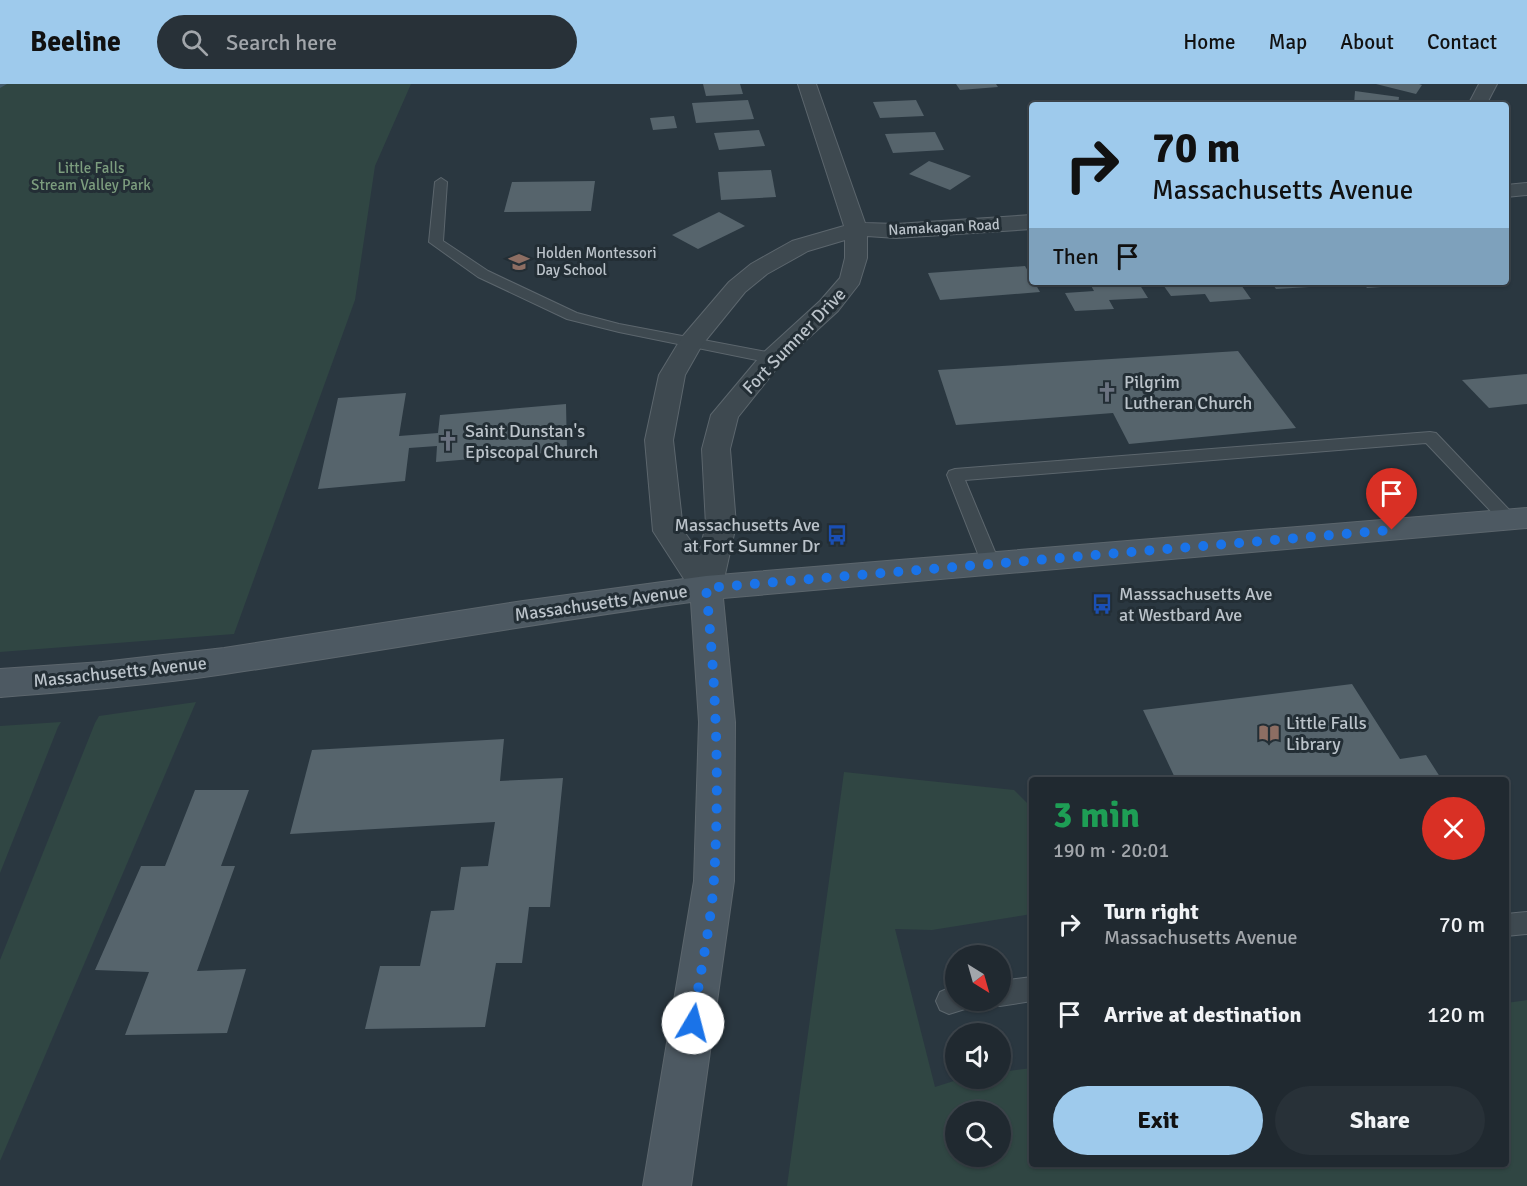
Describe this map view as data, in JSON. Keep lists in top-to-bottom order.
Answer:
{
  "streets": {
    "main road": ["Massachusetts Avenue"],
    "street": ["Namakagan Road", "Fort Sumner Drive"]
  },
  "crossings": [
    ["Namakagan Road", "Fort Sumner Drive"],
    ["Fort Sumner Drive", "Massachusetts Avenue"]
  ],
  "parks": ["Little Falls Stream Valley Park"],
  "places": {
    "school or university": ["Holden Montessori Day School"],
    "church": ["Pilgrim Lutheran Church", "Saint Dunstan's Episcopal Church"],
    "bus stop": ["Massachusetts Ave at Fort Sumner Dr", "Masssachusetts Ave at Westbard Ave"],
    "library": ["Little Falls Library"]
  },
  "north": "bottom right",
  "page": {
    "header": "Beeline",
    "search": "Search here",
    "nav": [
      "Home",
      "Map",
      "About",
      "Contact"
    ],
    "turn": ["70 m", "Massachusetts Avenue"],
    "then": "Then",
    "heading": ["3 min", "190 m · 20:01"],
    "list": [
      {
        "name": "Turn right",
        "note": "Massachusetts Avenue",
        "value": "70 m"
      },
      {
        "name": "Arrive at destination",
        "value": "120 m"
      }
    ],
    "buttons": ["Exit", "Share"]
  }
}
